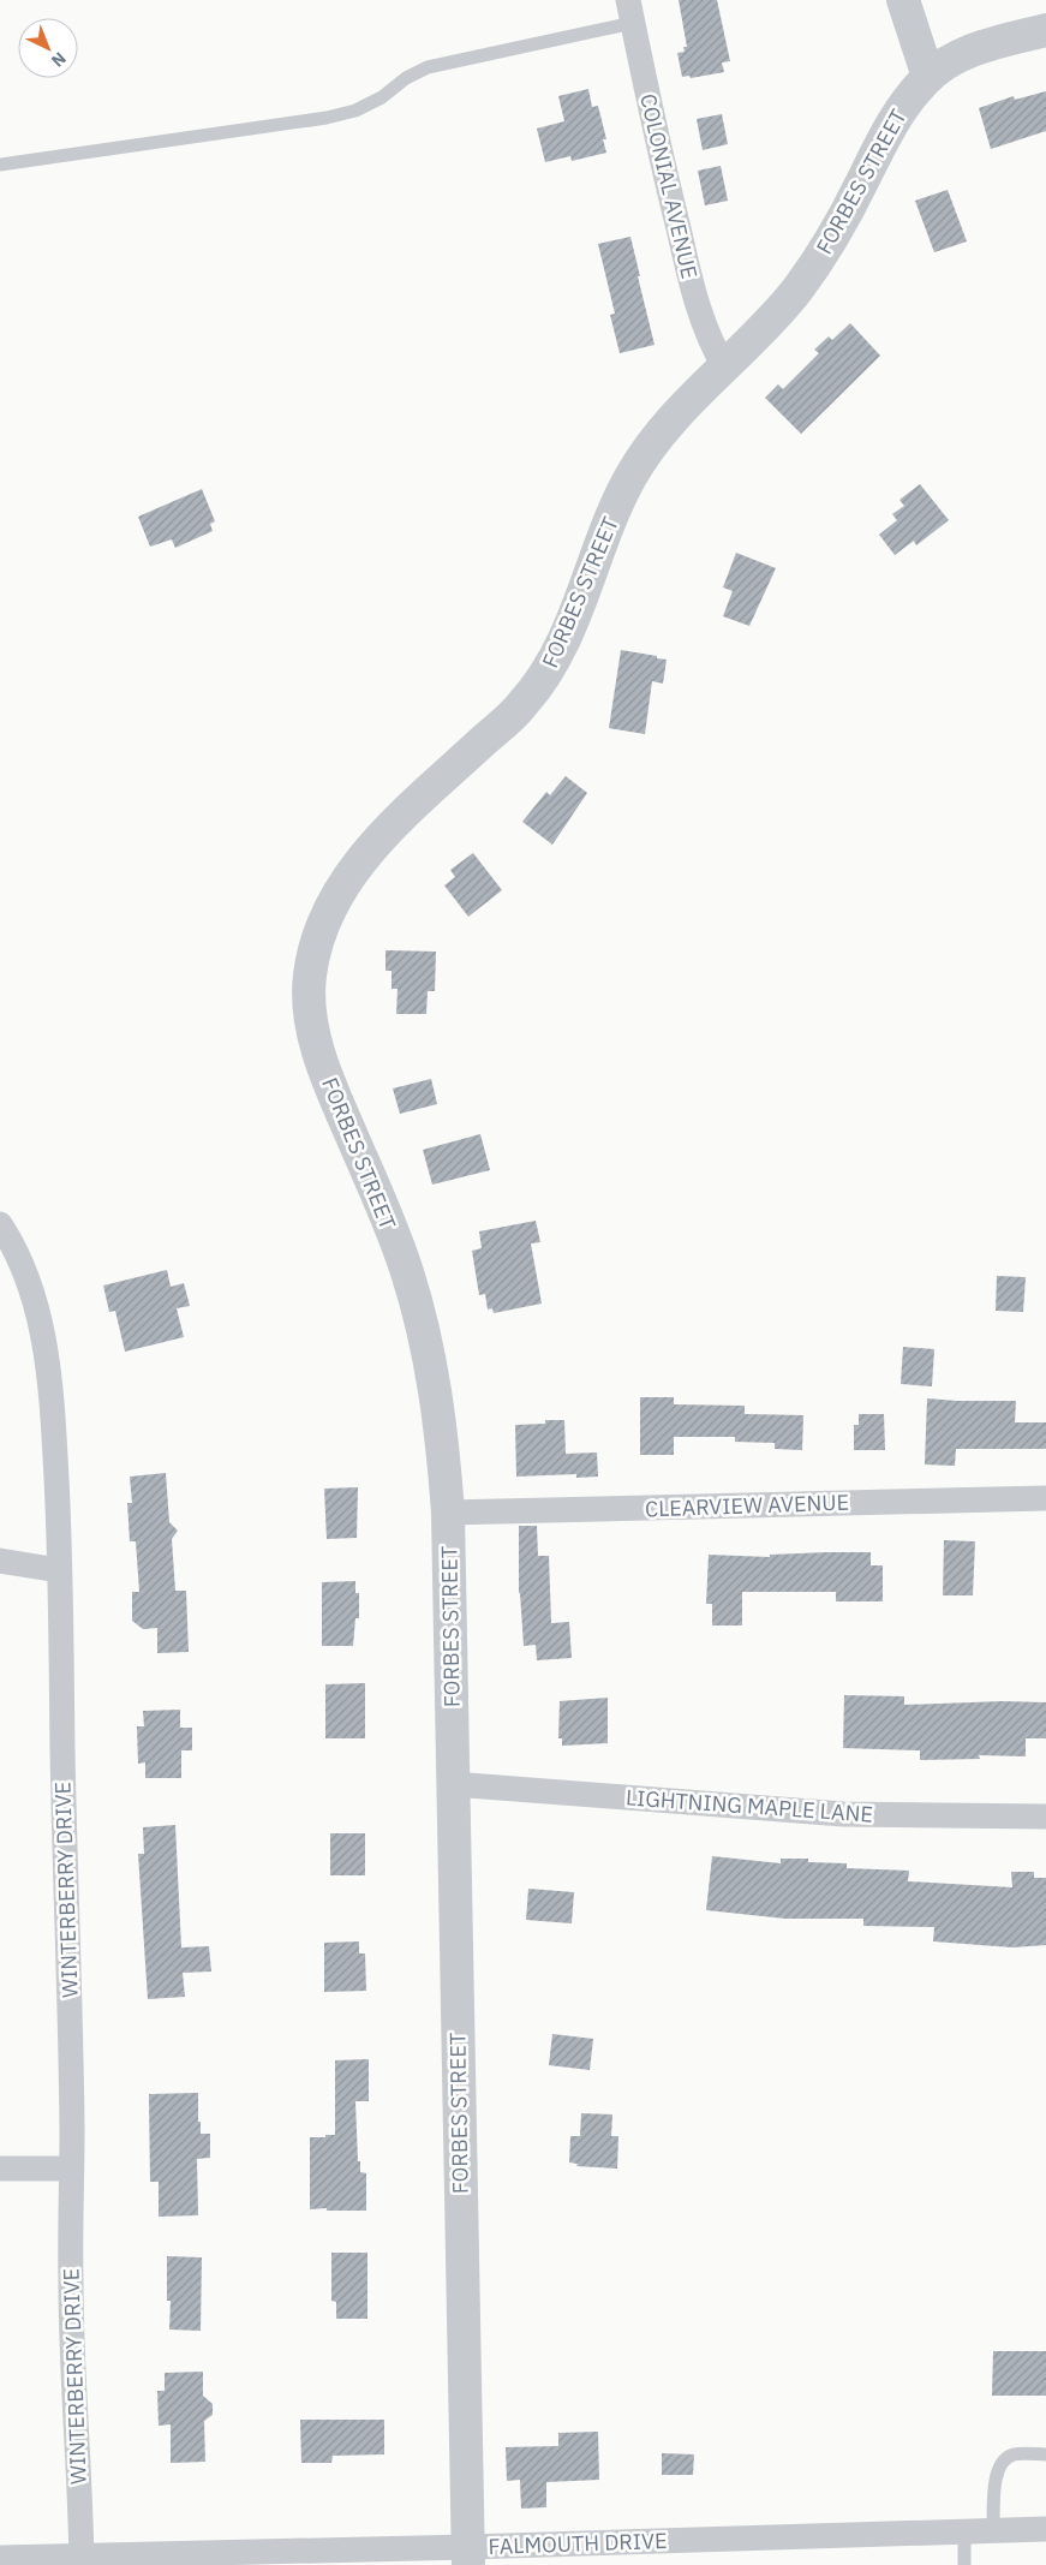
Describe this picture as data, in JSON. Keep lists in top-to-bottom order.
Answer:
{
  "streets": {
    "street": [
      "FORBES STREET",
      "COLONIAL AVENUE",
      "CLEARVIEW AVENUE",
      "LIGHTNING MAPLE LANE",
      "WINTERBERRY DRIVE",
      "FALMOUTH DRIVE"
    ]
  },
  "crossings": [
    ["FORBES STREET", "COLONIAL AVENUE"],
    ["FORBES STREET", "CLEARVIEW AVENUE"],
    ["FORBES STREET", "LIGHTNING MAPLE LANE"],
    ["FORBES STREET", "FALMOUTH DRIVE"],
    ["WINTERBERRY DRIVE", "FALMOUTH DRIVE"]
  ],
  "north": "bottom right"
}
